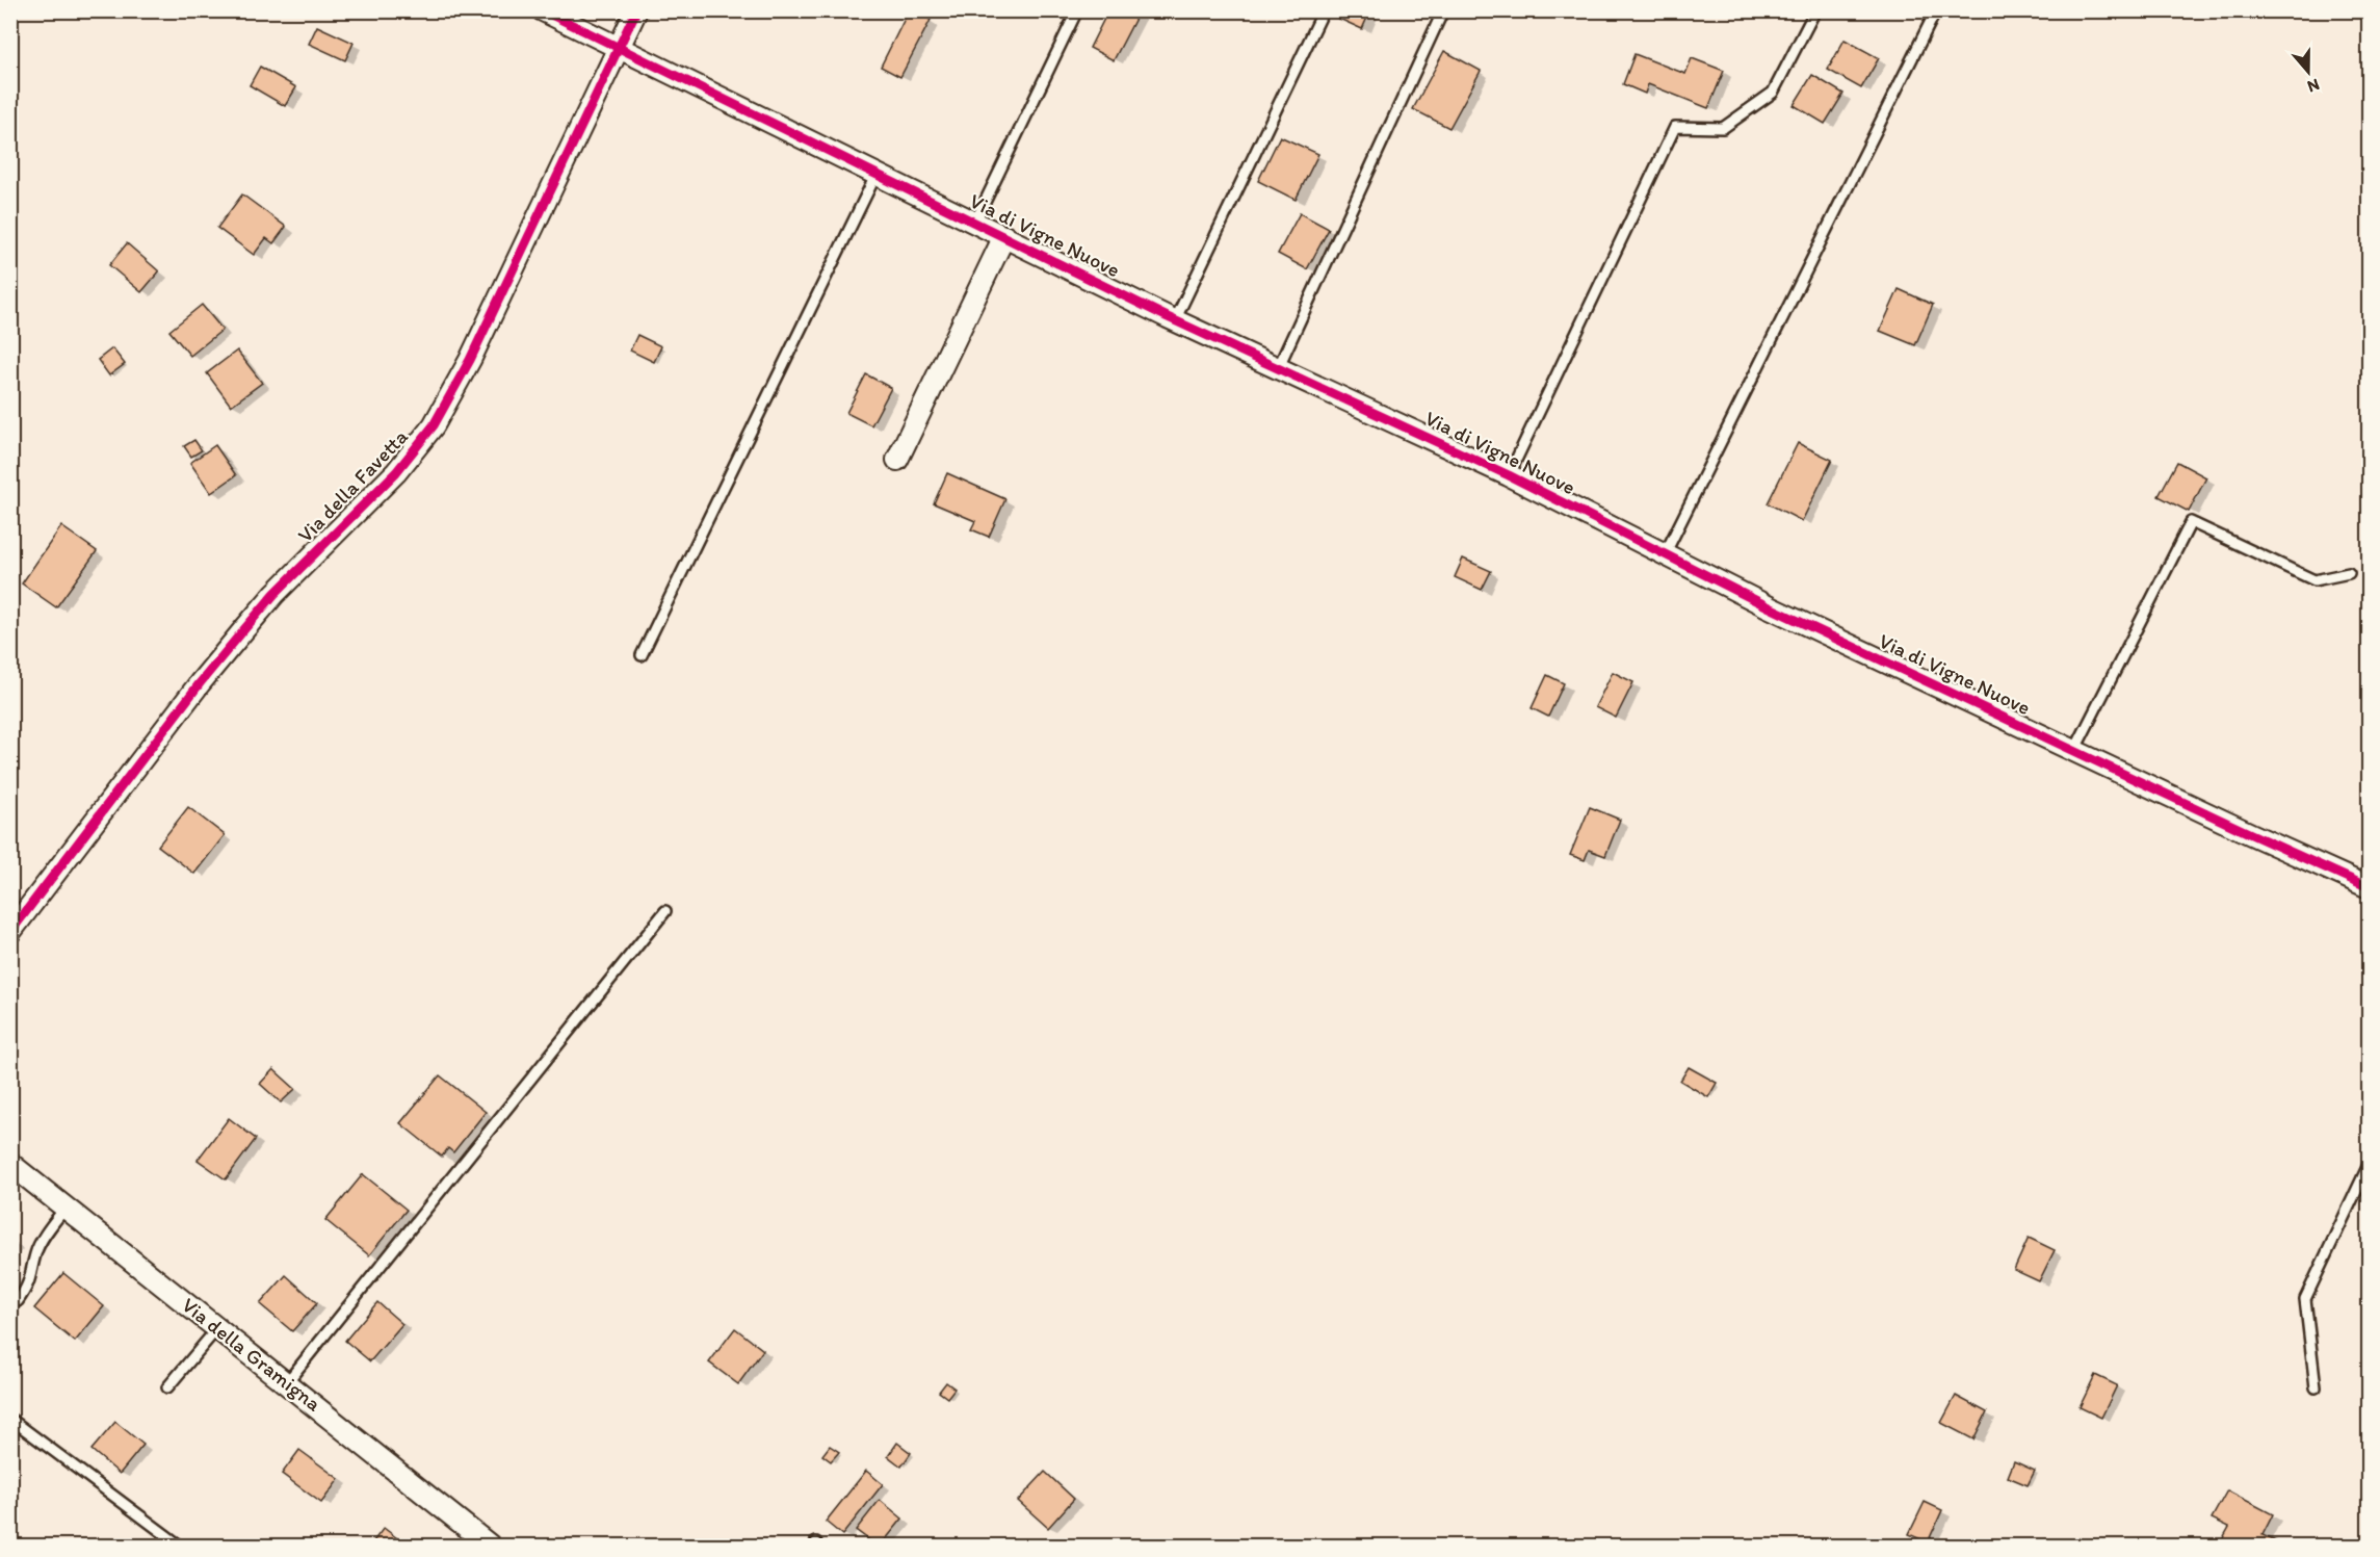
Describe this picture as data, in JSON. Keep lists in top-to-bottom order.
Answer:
{
  "streets": {
    "street": ["Via di Vigne Nuove", "Via della Favetta", "Via della Gramigna"]
  },
  "crossings": [
    ["Via di Vigne Nuove", "Via della Favetta"]
  ],
  "north": "bottom"
}
